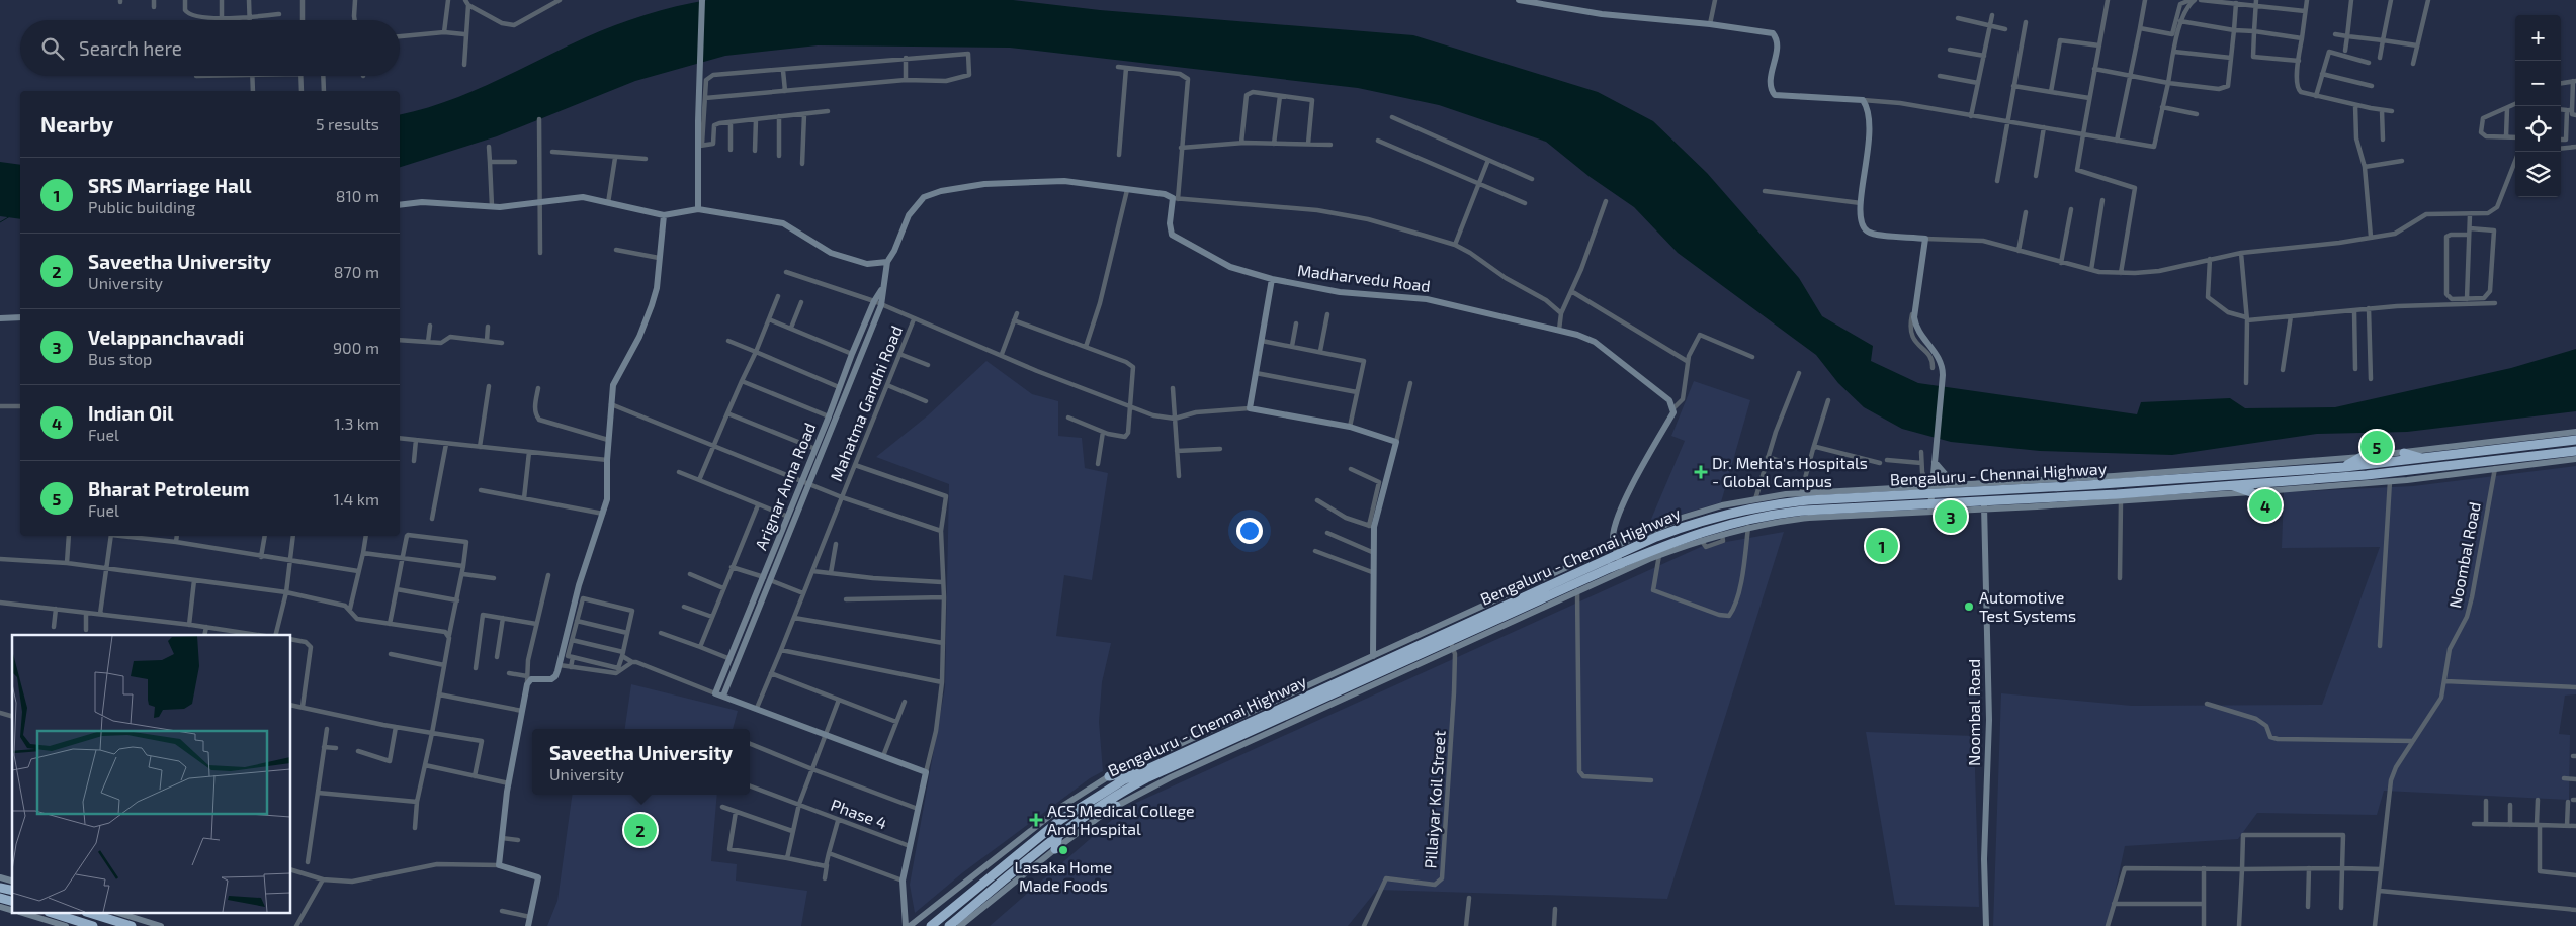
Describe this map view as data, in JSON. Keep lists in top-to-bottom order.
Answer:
{
  "streets": {
    "highway": ["Bengaluru - Chennai Highway"],
    "street": [
      "Madharvedu Road",
      "Mahatma Gandhi Road",
      "Arignar Anna Road",
      "Noombal Road",
      "Pillaiyar Koil Street",
      "Phase 4"
    ]
  },
  "crossings": [
    ["Bengaluru - Chennai Highway", "Noombal Road"],
    ["Bengaluru - Chennai Highway", "Pillaiyar Koil Street"]
  ],
  "places": {
    "health": ["Dr. Mehta's Hospitals - Global Campus", "ACS Medical College And Hospital"],
    "other": ["Automotive Test Systems", "Lasaka Home Made Foods"]
  },
  "page": {
    "map_buttons": ["+", "−"],
    "search": "Search here",
    "heading": ["Nearby", "5 results"],
    "list": [
      {
        "mark": "1",
        "name": "SRS Marriage Hall",
        "note": "Public building",
        "value": "810 m"
      },
      {
        "mark": "2",
        "name": "Saveetha University",
        "note": "University",
        "value": "870 m"
      },
      {
        "mark": "3",
        "name": "Velappanchavadi",
        "note": "Bus stop",
        "value": "900 m"
      },
      {
        "mark": "4",
        "name": "Indian Oil",
        "note": "Fuel",
        "value": "1.3 km"
      },
      {
        "mark": "5",
        "name": "Bharat Petroleum",
        "note": "Fuel",
        "value": "1.4 km"
      }
    ],
    "pins": [
      "5",
      "4",
      "3",
      "1",
      "2"
    ],
    "popup": ["Saveetha University", "University"]
  }
}
